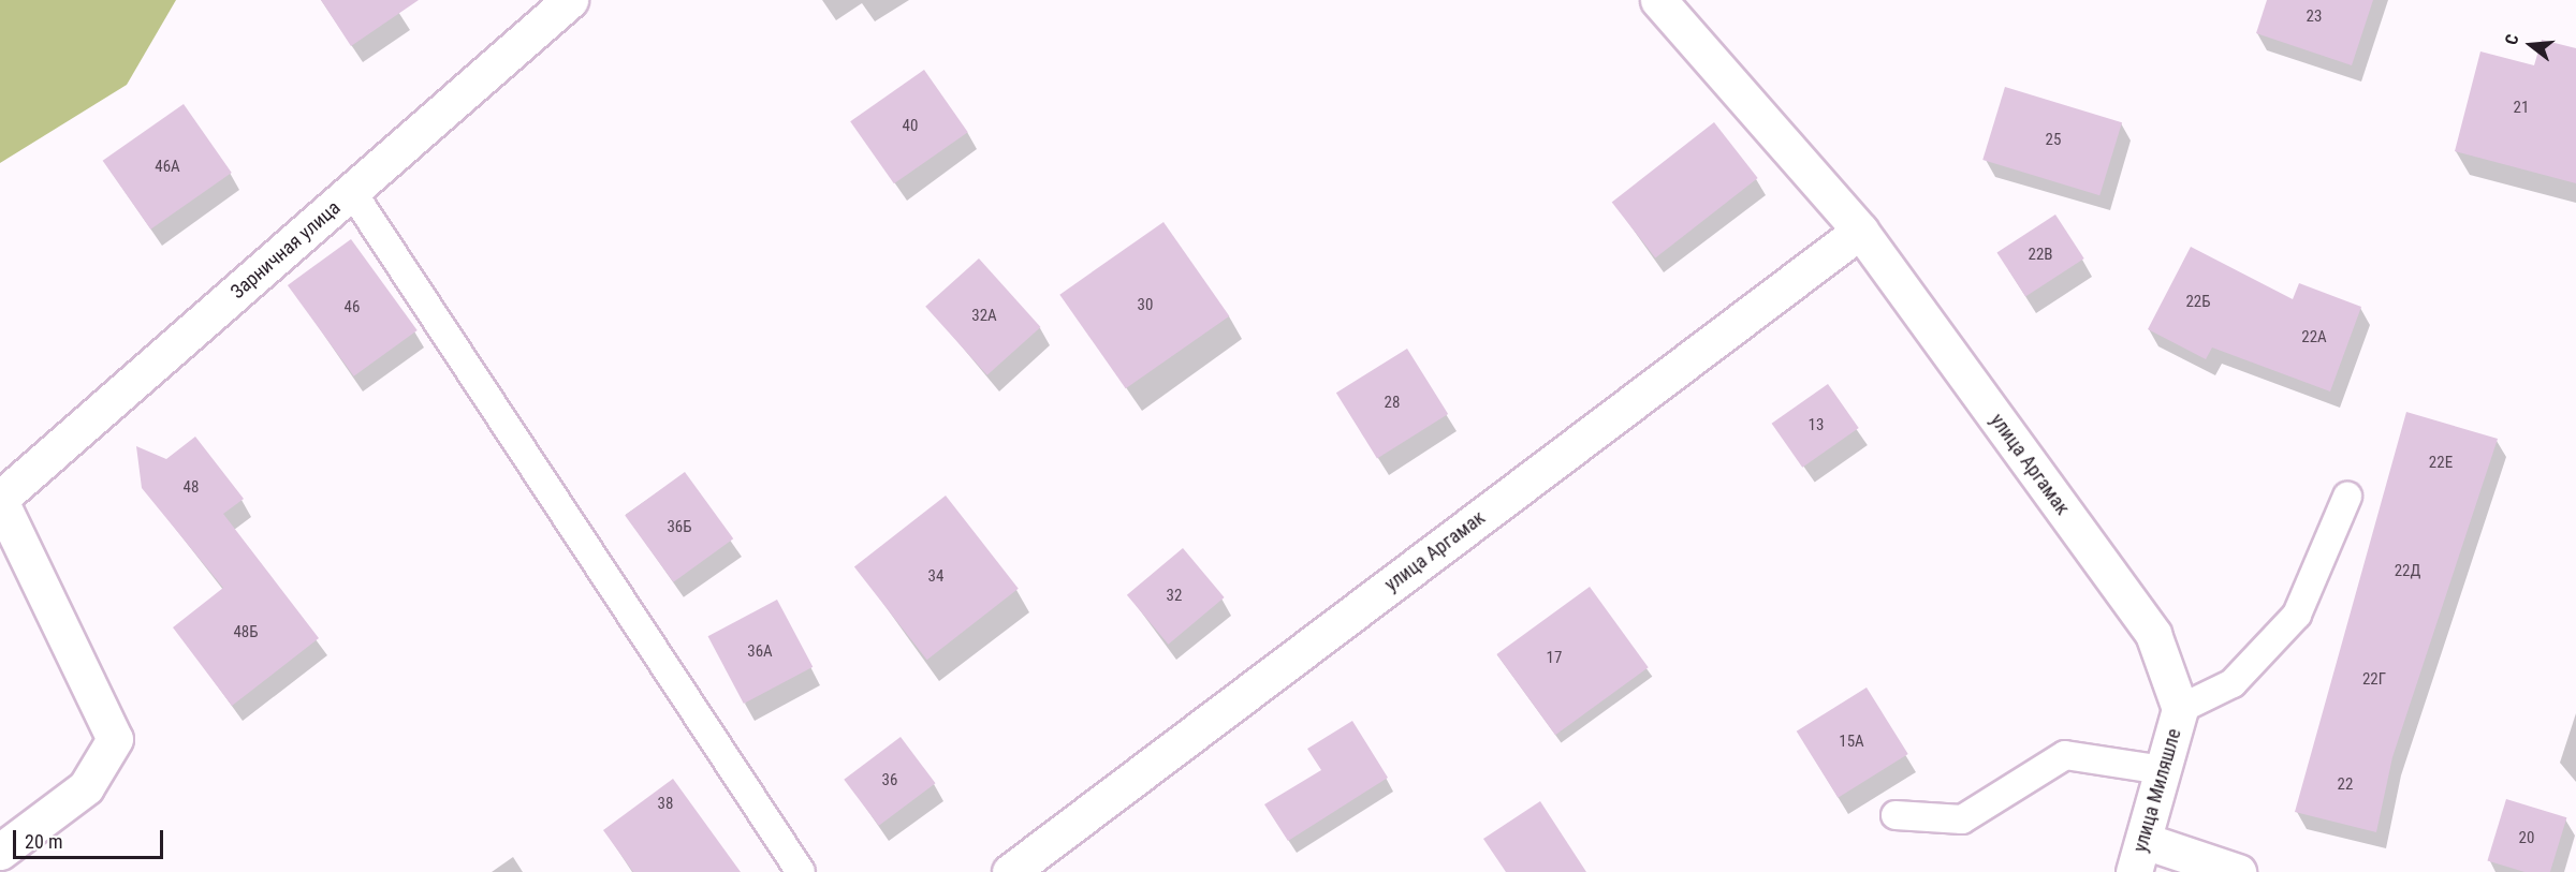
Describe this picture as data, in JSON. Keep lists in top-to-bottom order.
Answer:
{
  "streets": {
    "street": ["Зарничная улица", "улица Аргамак", "улица Миляшле"]
  },
  "crossings": [
    ["улица Аргамак", "улица Миляшле"]
  ],
  "house_numbers": [
    "23",
    "21",
    "40",
    "25",
    "46А",
    "22В",
    "22Б",
    "30",
    "46",
    "32А",
    "22А",
    "28",
    "13",
    "22Е",
    "48",
    "36Б",
    "22Д",
    "34",
    "32",
    "48Б",
    "36А",
    "17",
    "22Г",
    "15А",
    "36",
    "22",
    "38",
    "20"
  ],
  "scale_bar": "20 m",
  "north": "left"
}
